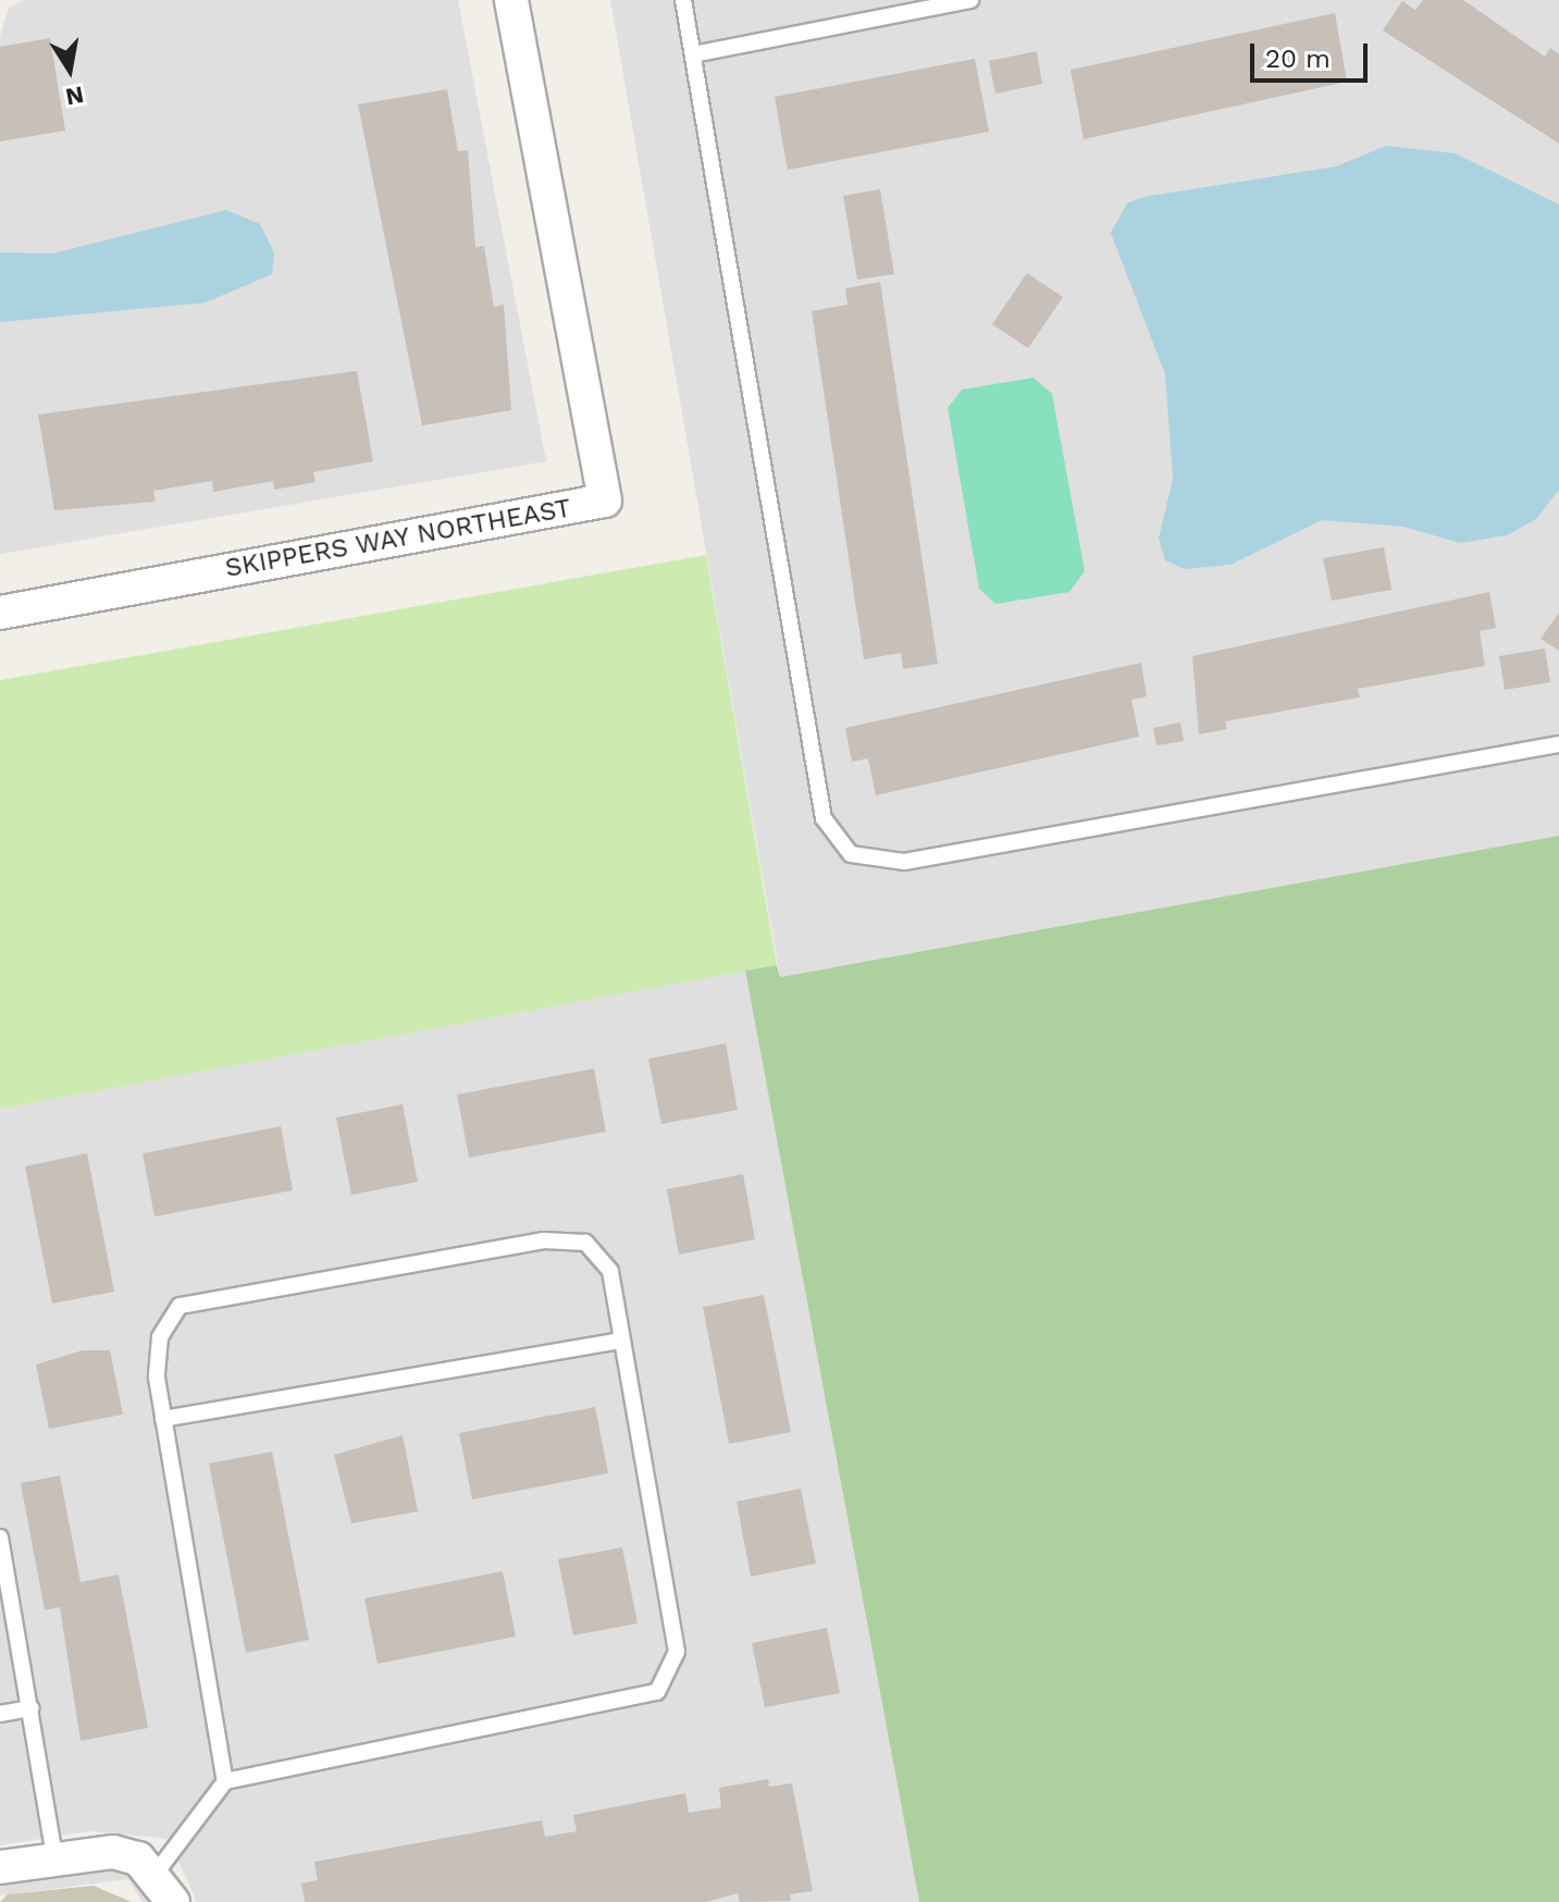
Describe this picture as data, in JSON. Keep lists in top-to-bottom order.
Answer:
{
  "streets": {
    "street": ["SKIPPERS WAY NORTHEAST"]
  },
  "scale_bar": "20 m",
  "north": "bottom"
}
